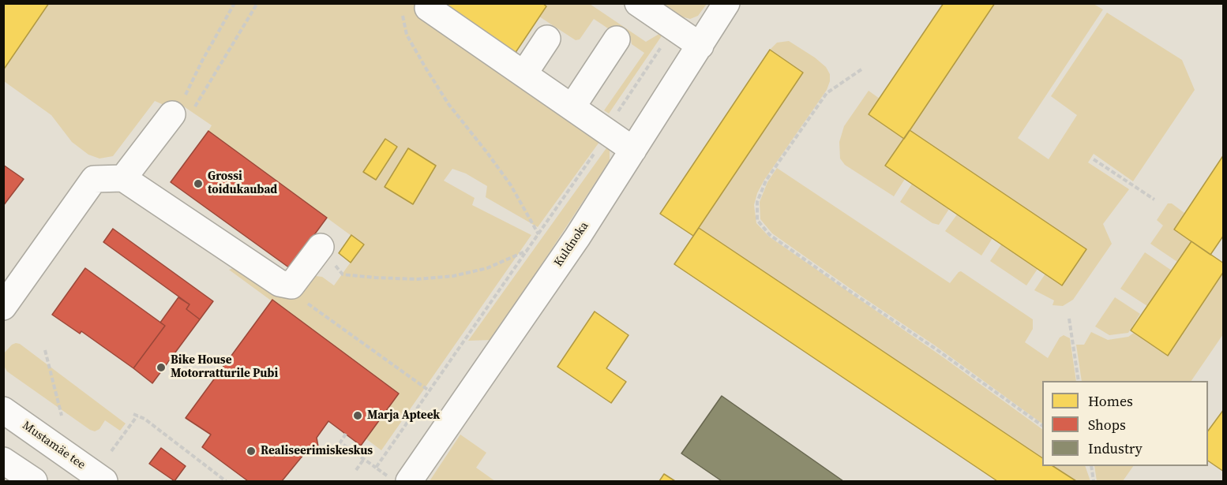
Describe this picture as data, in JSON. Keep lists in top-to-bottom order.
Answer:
{
  "streets": {
    "street": ["Kuldnoka", "Mustamäe tee"]
  },
  "places": [
    "Grossi toidukaubad",
    "Bike House Motorratturile Pubi",
    "Marja Apteek",
    "Realiseerimiskeskus"
  ],
  "legend": ["Homes", "Shops", "Industry"]
}
